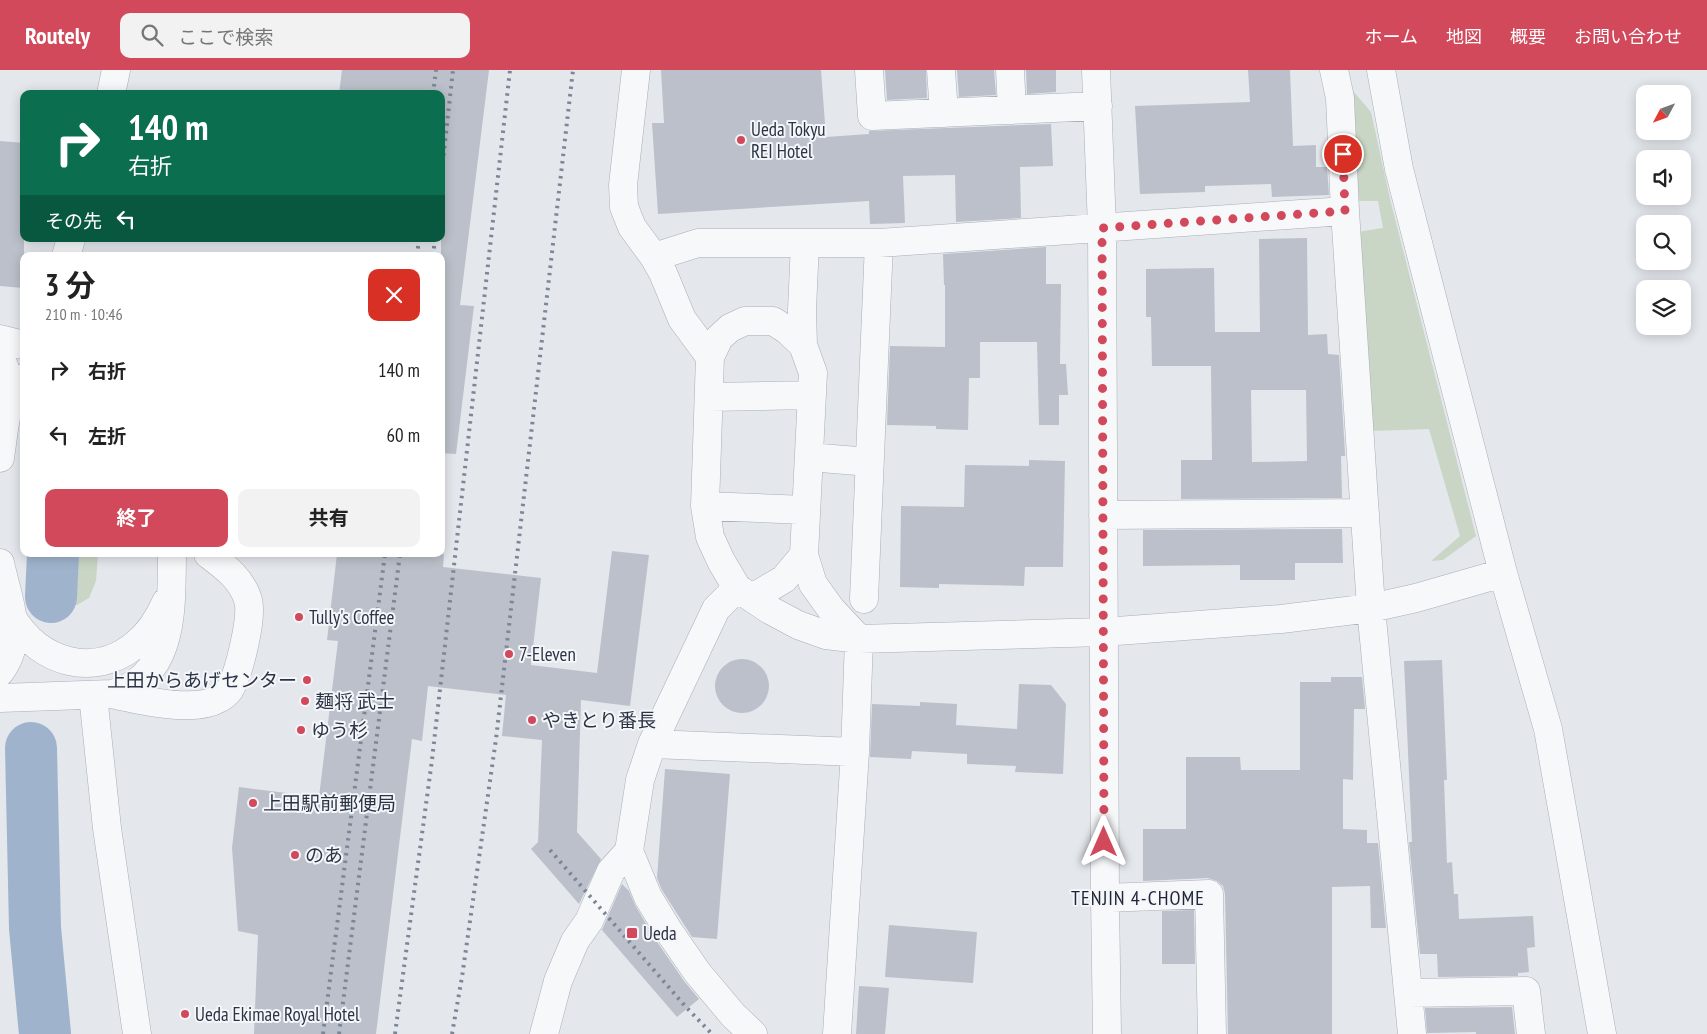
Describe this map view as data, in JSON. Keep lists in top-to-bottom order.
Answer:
{
  "districts": ["TENJIN 4-CHOME"],
  "places": {
    "other": [
      "Ueda Tokyu REI Hotel",
      "Tully's Coffee",
      "7-Eleven",
      "上田からあげセンター",
      "麺将 武士",
      "やきとり番長",
      "ゆう杉",
      "上田駅前郵便局",
      "のあ",
      "Ueda Ekimae Royal Hotel"
    ],
    "transit": ["Ueda"]
  },
  "north": "bottom left",
  "page": {
    "header": "Routely",
    "search": "ここで検索",
    "nav": [
      "ホーム",
      "地図",
      "概要",
      "お問い合わせ"
    ],
    "turn": ["140 m", "右折"],
    "then": "その先",
    "heading": ["3 分", "210 m · 10:46"],
    "list": [
      {
        "name": "右折",
        "value": "140 m"
      },
      {
        "name": "左折",
        "value": "60 m"
      }
    ],
    "buttons": ["終了", "共有"]
  }
}
